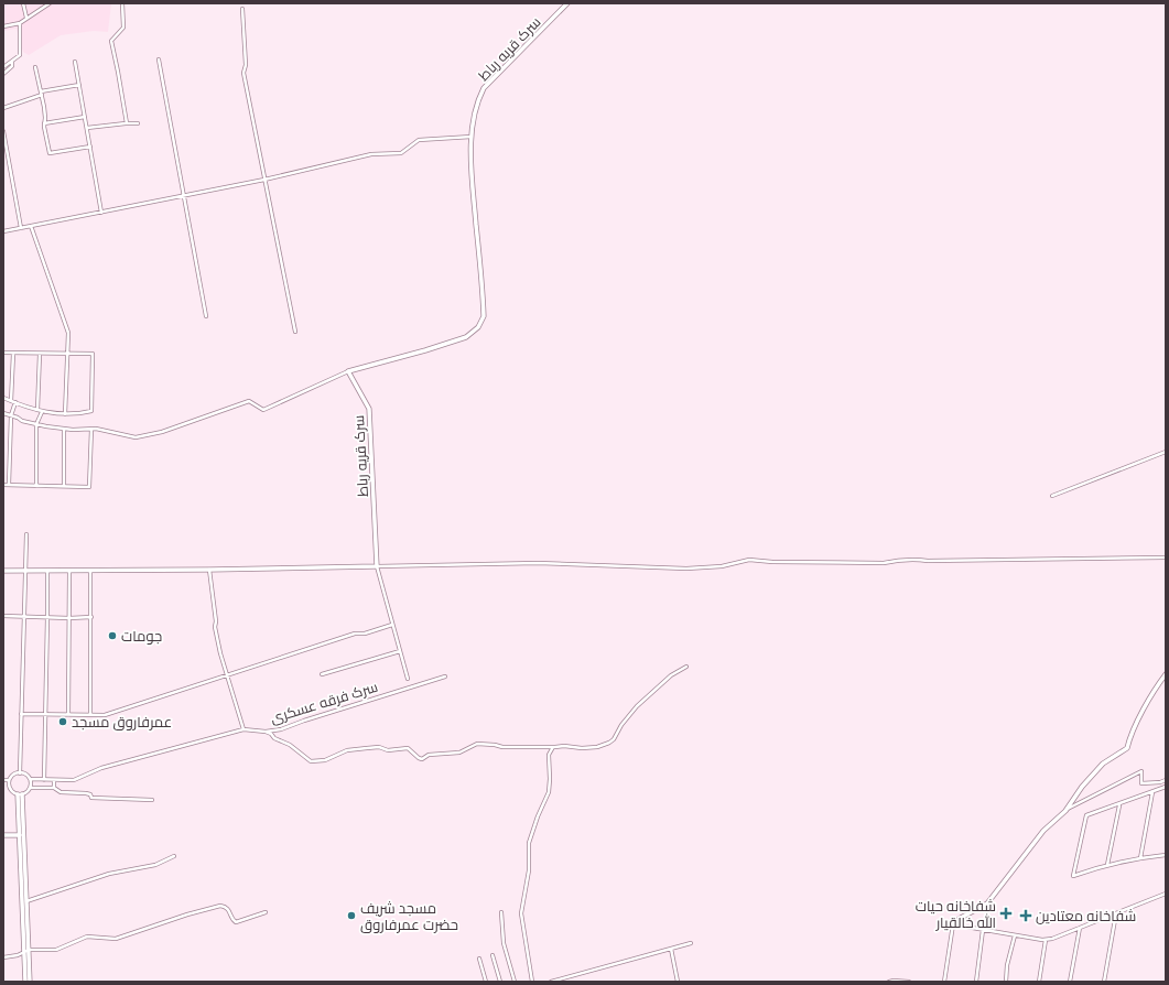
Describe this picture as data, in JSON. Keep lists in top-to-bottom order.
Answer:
{
  "streets": {
    "street": ["سرک قریه رباط", "سرک فرقه عسکری"]
  },
  "places": {
    "other": ["جومات", "عمرفاروق مسجد", "مسجد شریف حضرت عمرفاروق"],
    "health": ["شفاخانه حیات الله خالقیار", "شفاخانه معتادین"]
  }
}
